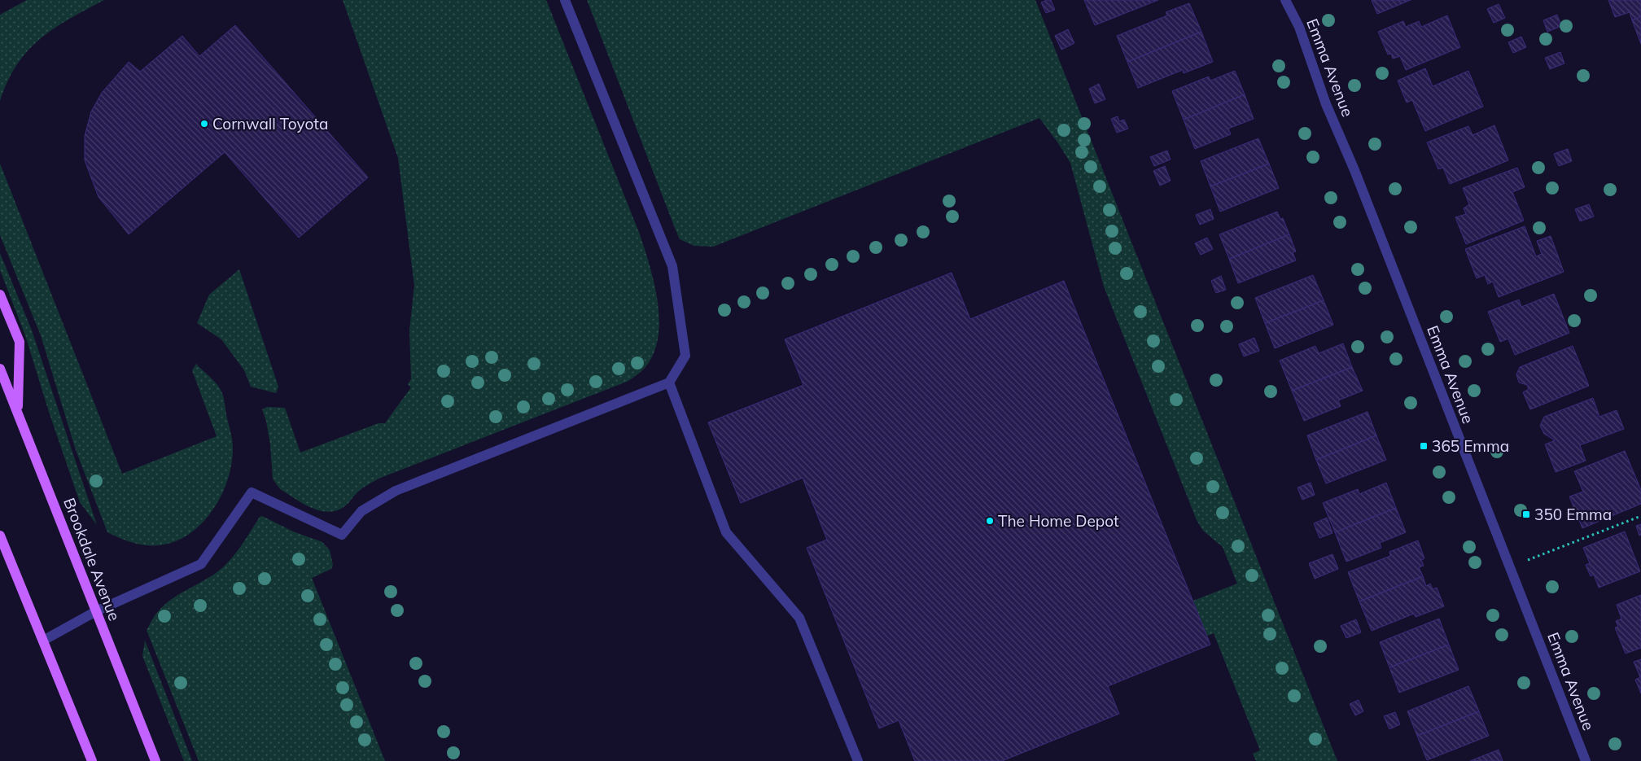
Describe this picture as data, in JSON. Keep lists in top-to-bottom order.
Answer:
{
  "streets": {
    "main road": ["Brookdale Avenue"],
    "street": ["Emma Avenue"]
  },
  "places": {
    "other": ["Cornwall Toyota", "The Home Depot"],
    "transit": ["365 Emma", "350 Emma"]
  }
}
